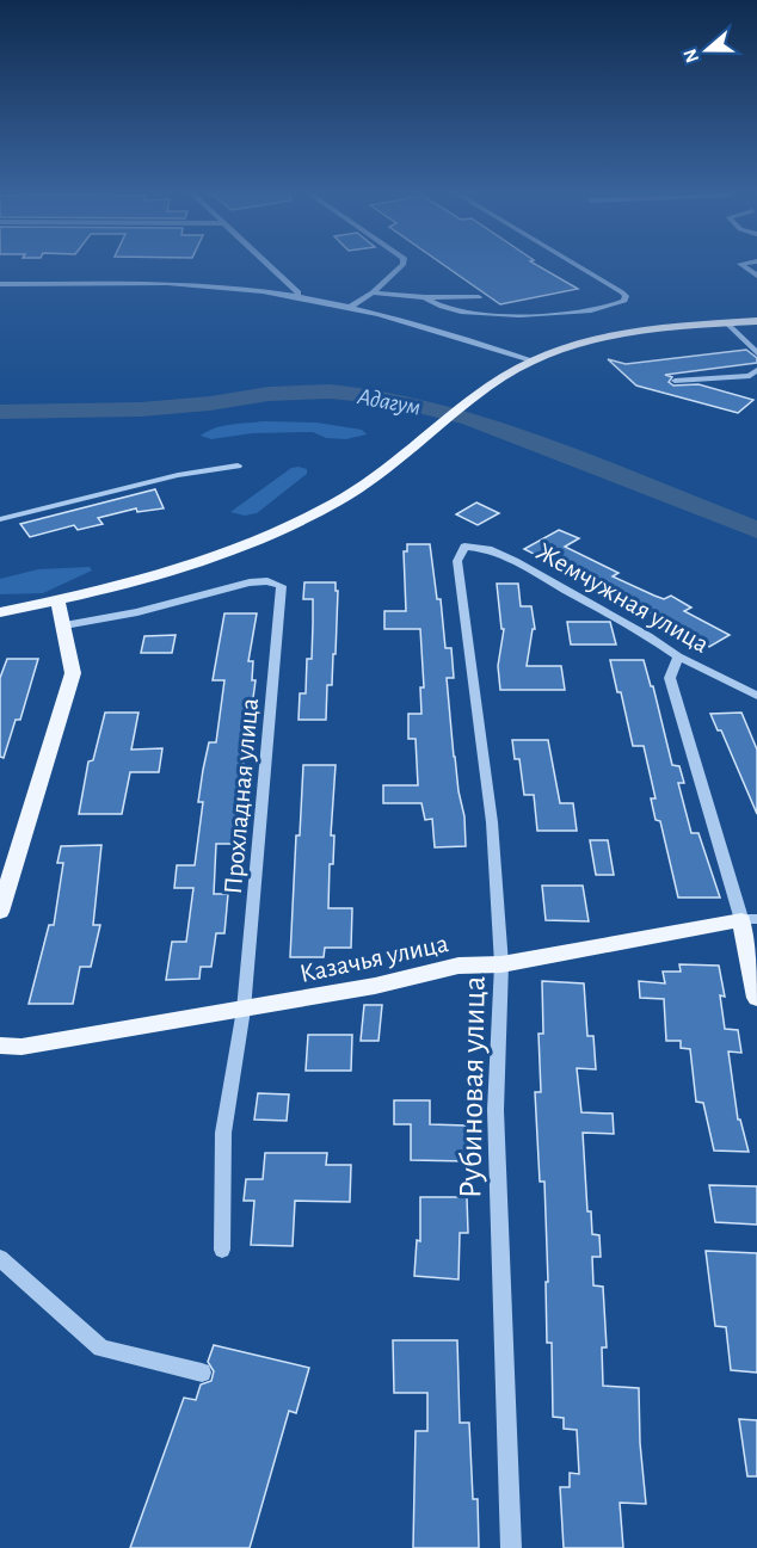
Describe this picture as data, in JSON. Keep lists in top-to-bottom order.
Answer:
{
  "streets": {
    "main road": ["Казачья улица"],
    "street": ["Жемчужная улица", "Прохладная улица", "Рубиновая улица"]
  },
  "crossings": [
    ["Жемчужная улица", "Рубиновая улица"],
    ["Прохладная улица", "Казачья улица"],
    ["Казачья улица", "Рубиновая улица"]
  ],
  "water": ["Адагум"],
  "north": "left"
}
